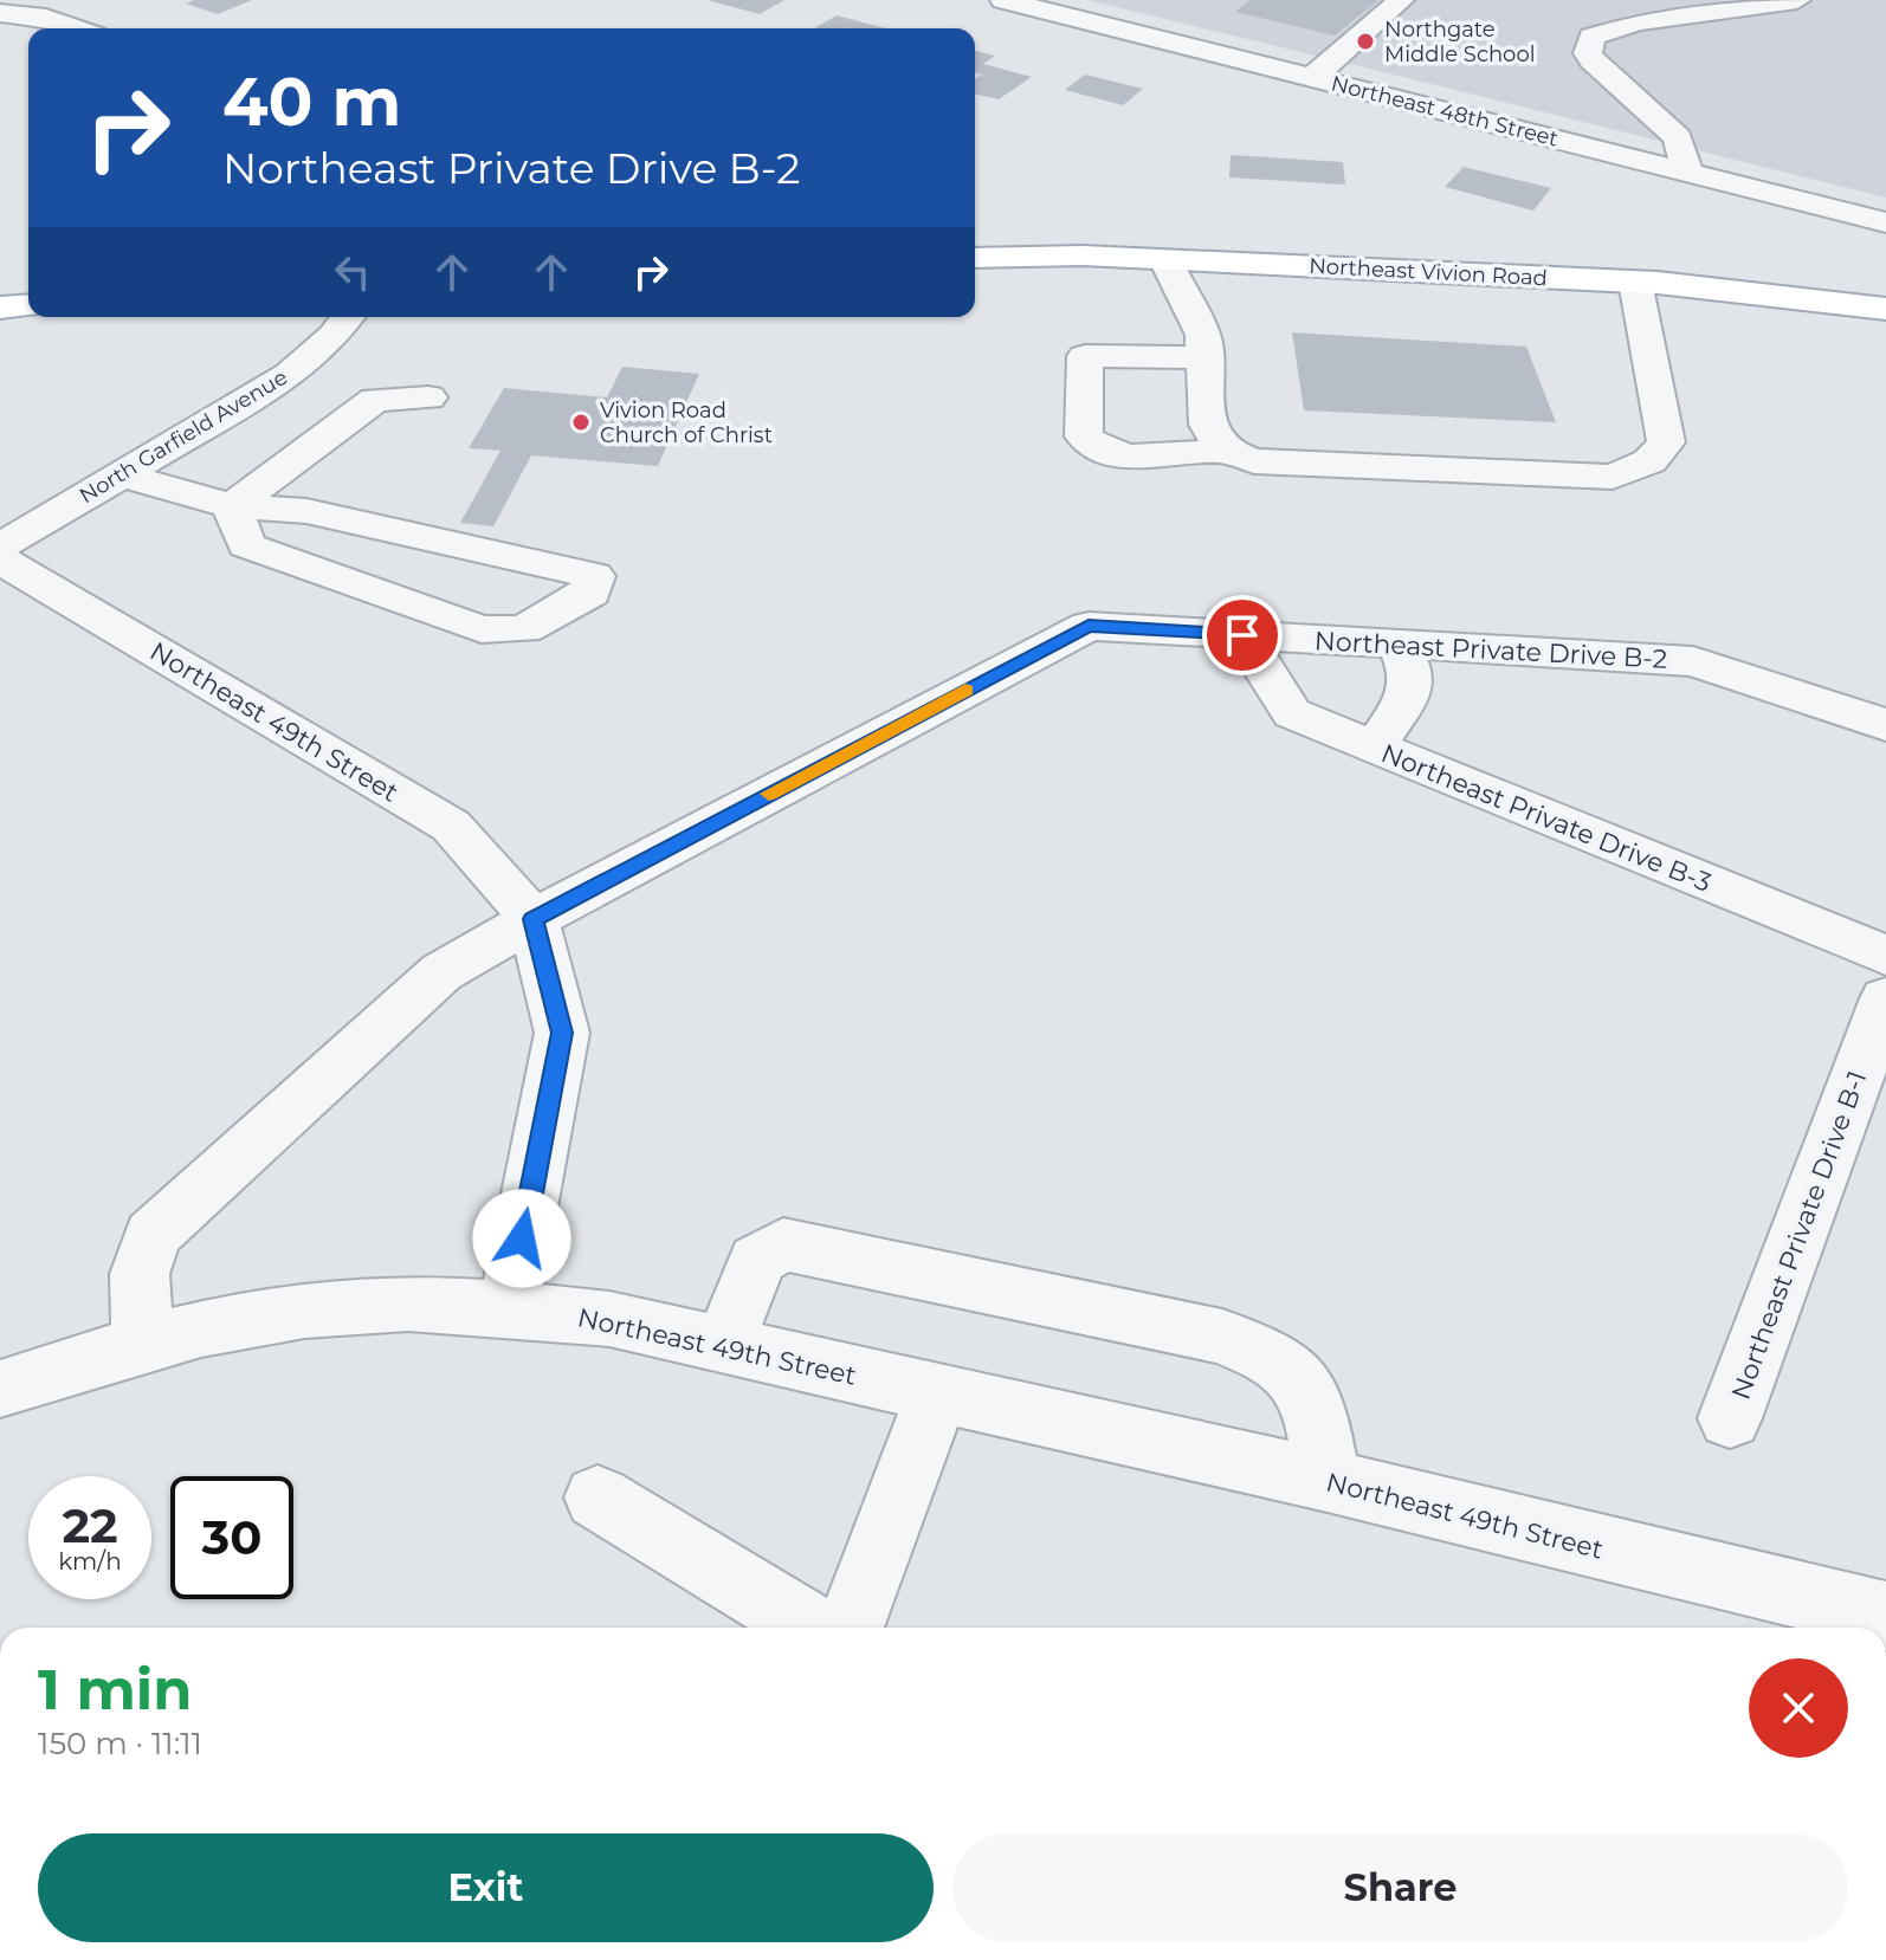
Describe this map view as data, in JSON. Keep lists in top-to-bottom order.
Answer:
{
  "streets": {
    "main road": ["Northeast Vivion Road"],
    "street": [
      "Northeast 48th Street",
      "North Garfield Avenue",
      "Northeast Private Drive B-2",
      "Northeast 49th Street",
      "Northeast Private Drive B-3",
      "Northeast Private Drive B-1"
    ]
  },
  "crossings": [
    ["Northeast Private Drive B-2", "Northeast 49th Street"],
    ["Northeast Private Drive B-2", "Northeast Private Drive B-3"]
  ],
  "places": ["Northgate Middle School", "Vivion Road Church of Christ"],
  "page": {
    "turn": ["40 m", "Northeast Private Drive B-2"],
    "speed": "22 km/h",
    "limit": "30",
    "heading": ["1 min", "150 m · 11:11"],
    "buttons": ["Exit", "Share"]
  }
}
